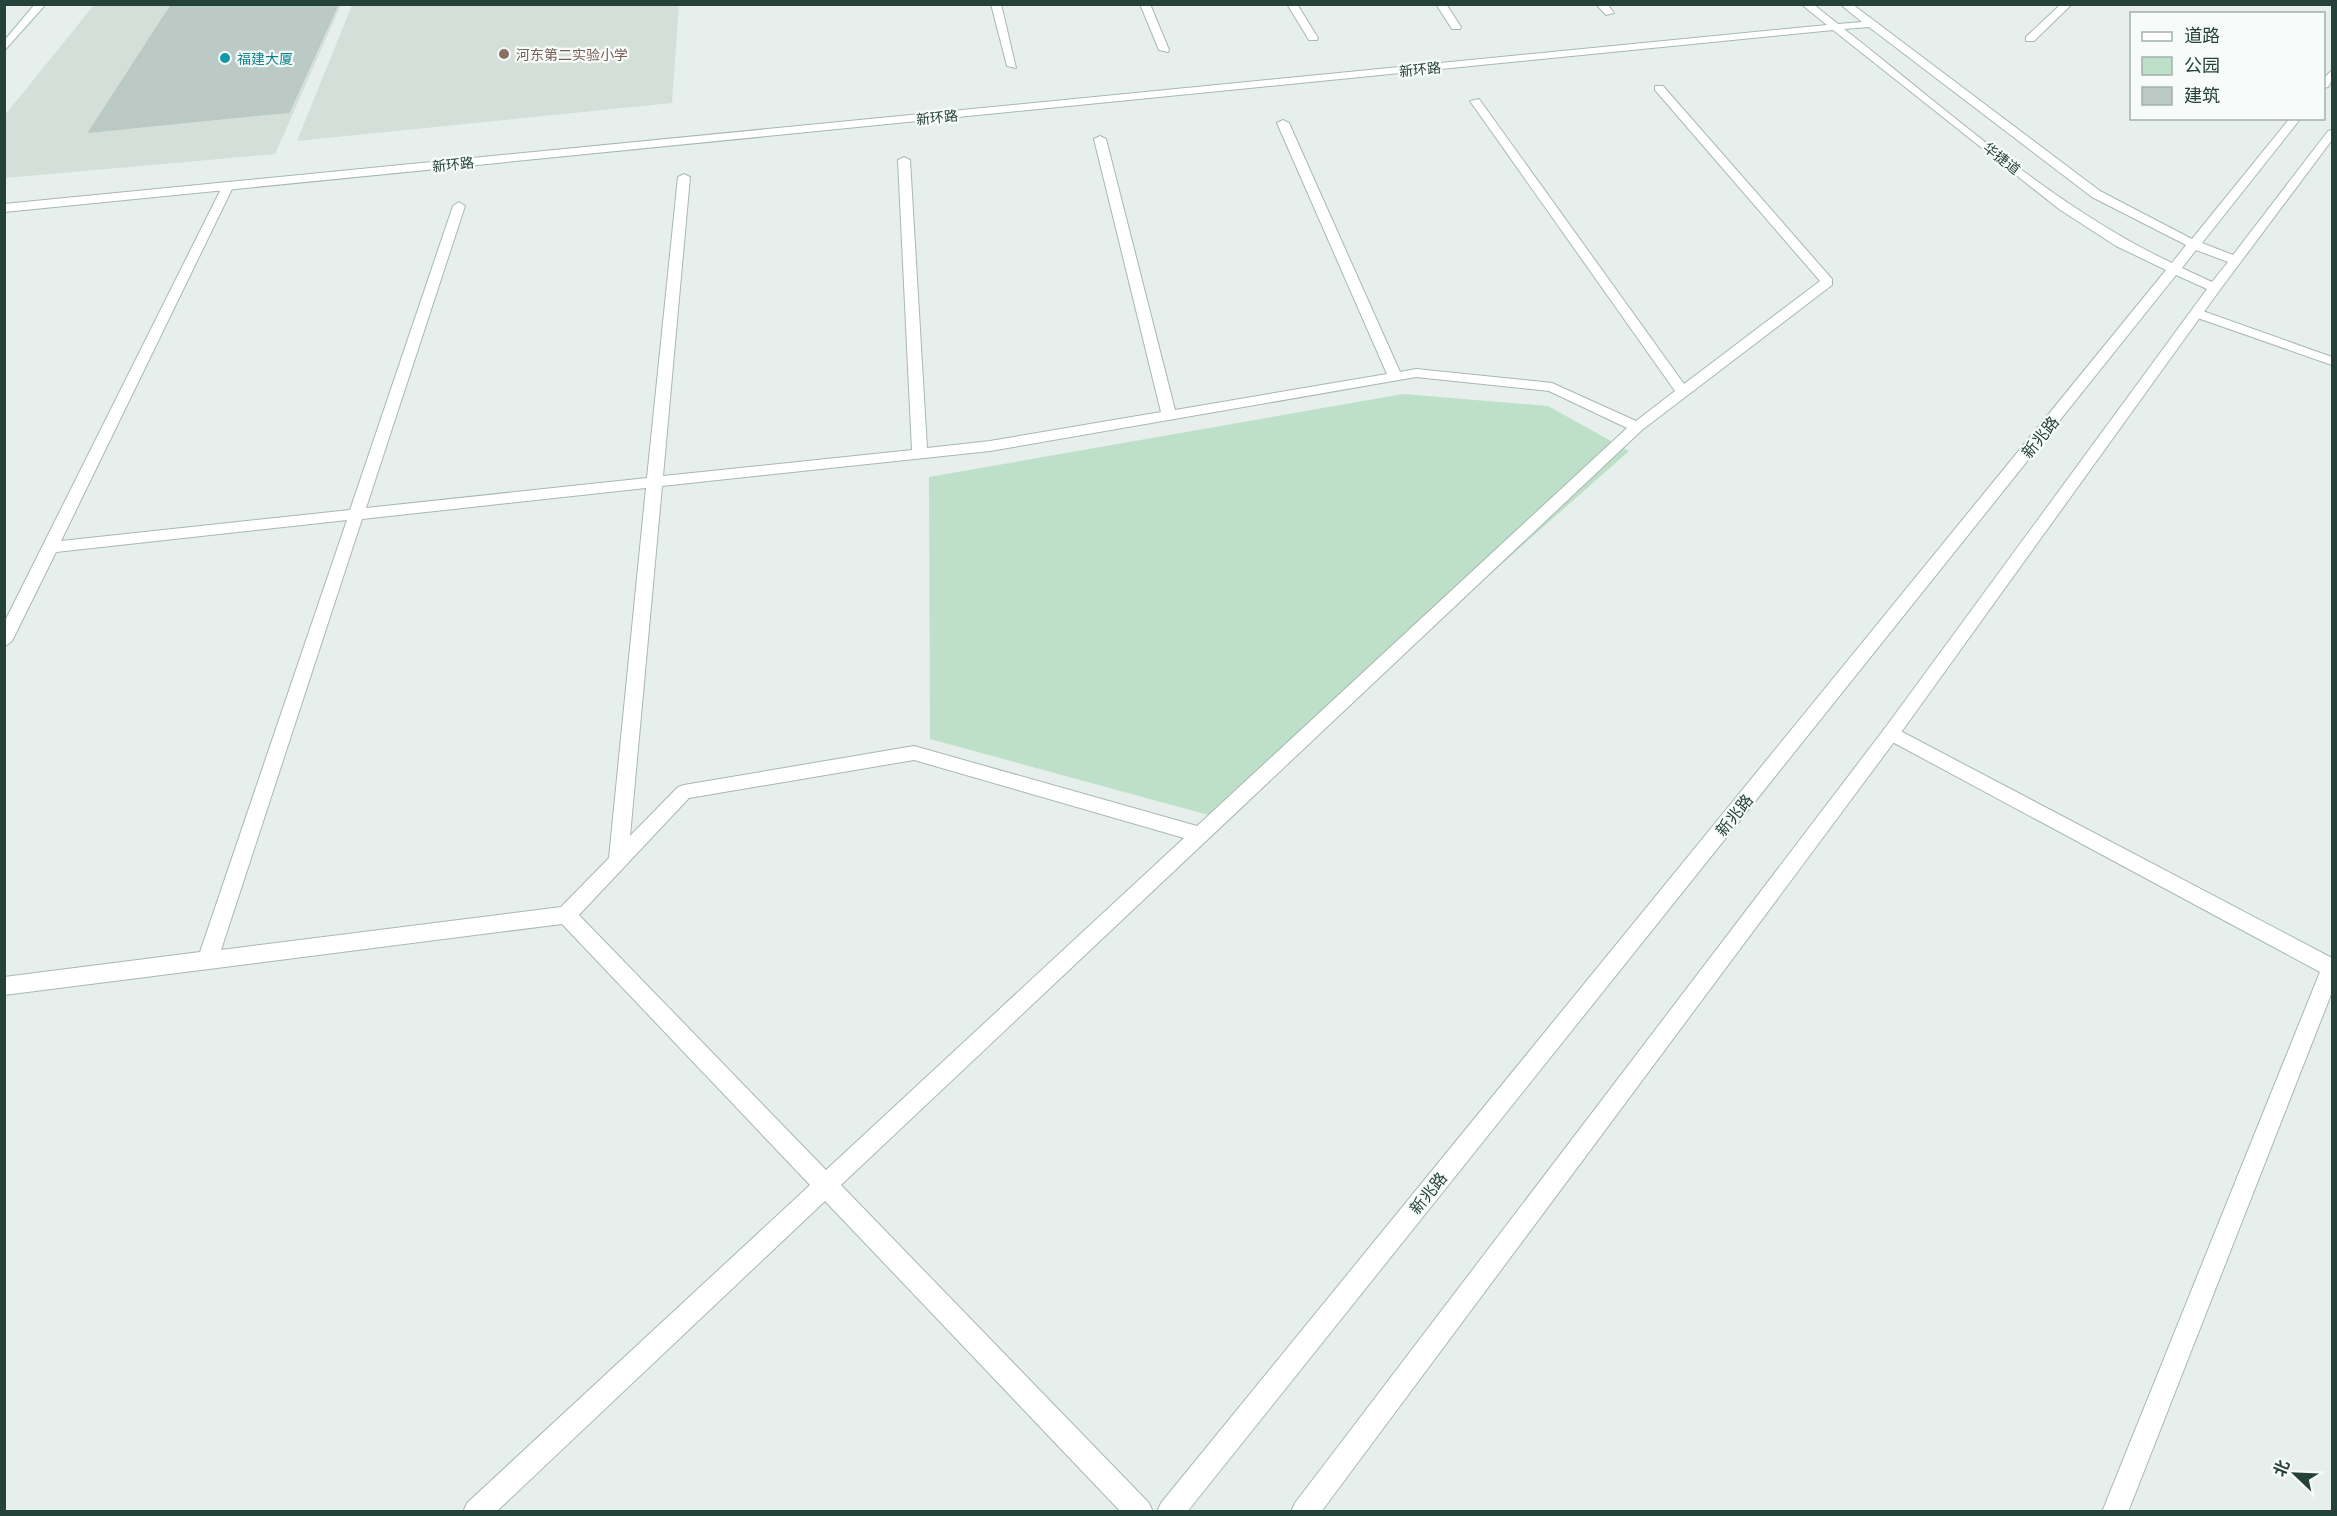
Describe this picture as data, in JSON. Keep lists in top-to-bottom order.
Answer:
{
  "streets": {
    "street": ["新环路", "华捷道", "新兆路"]
  },
  "crossings": [
    ["新环路", "华捷道"],
    ["华捷道", "新兆路"]
  ],
  "places": ["河东第二实验小学", "福建大厦"],
  "legend": ["道路", "公园", "建筑"],
  "north": "top left"
}
